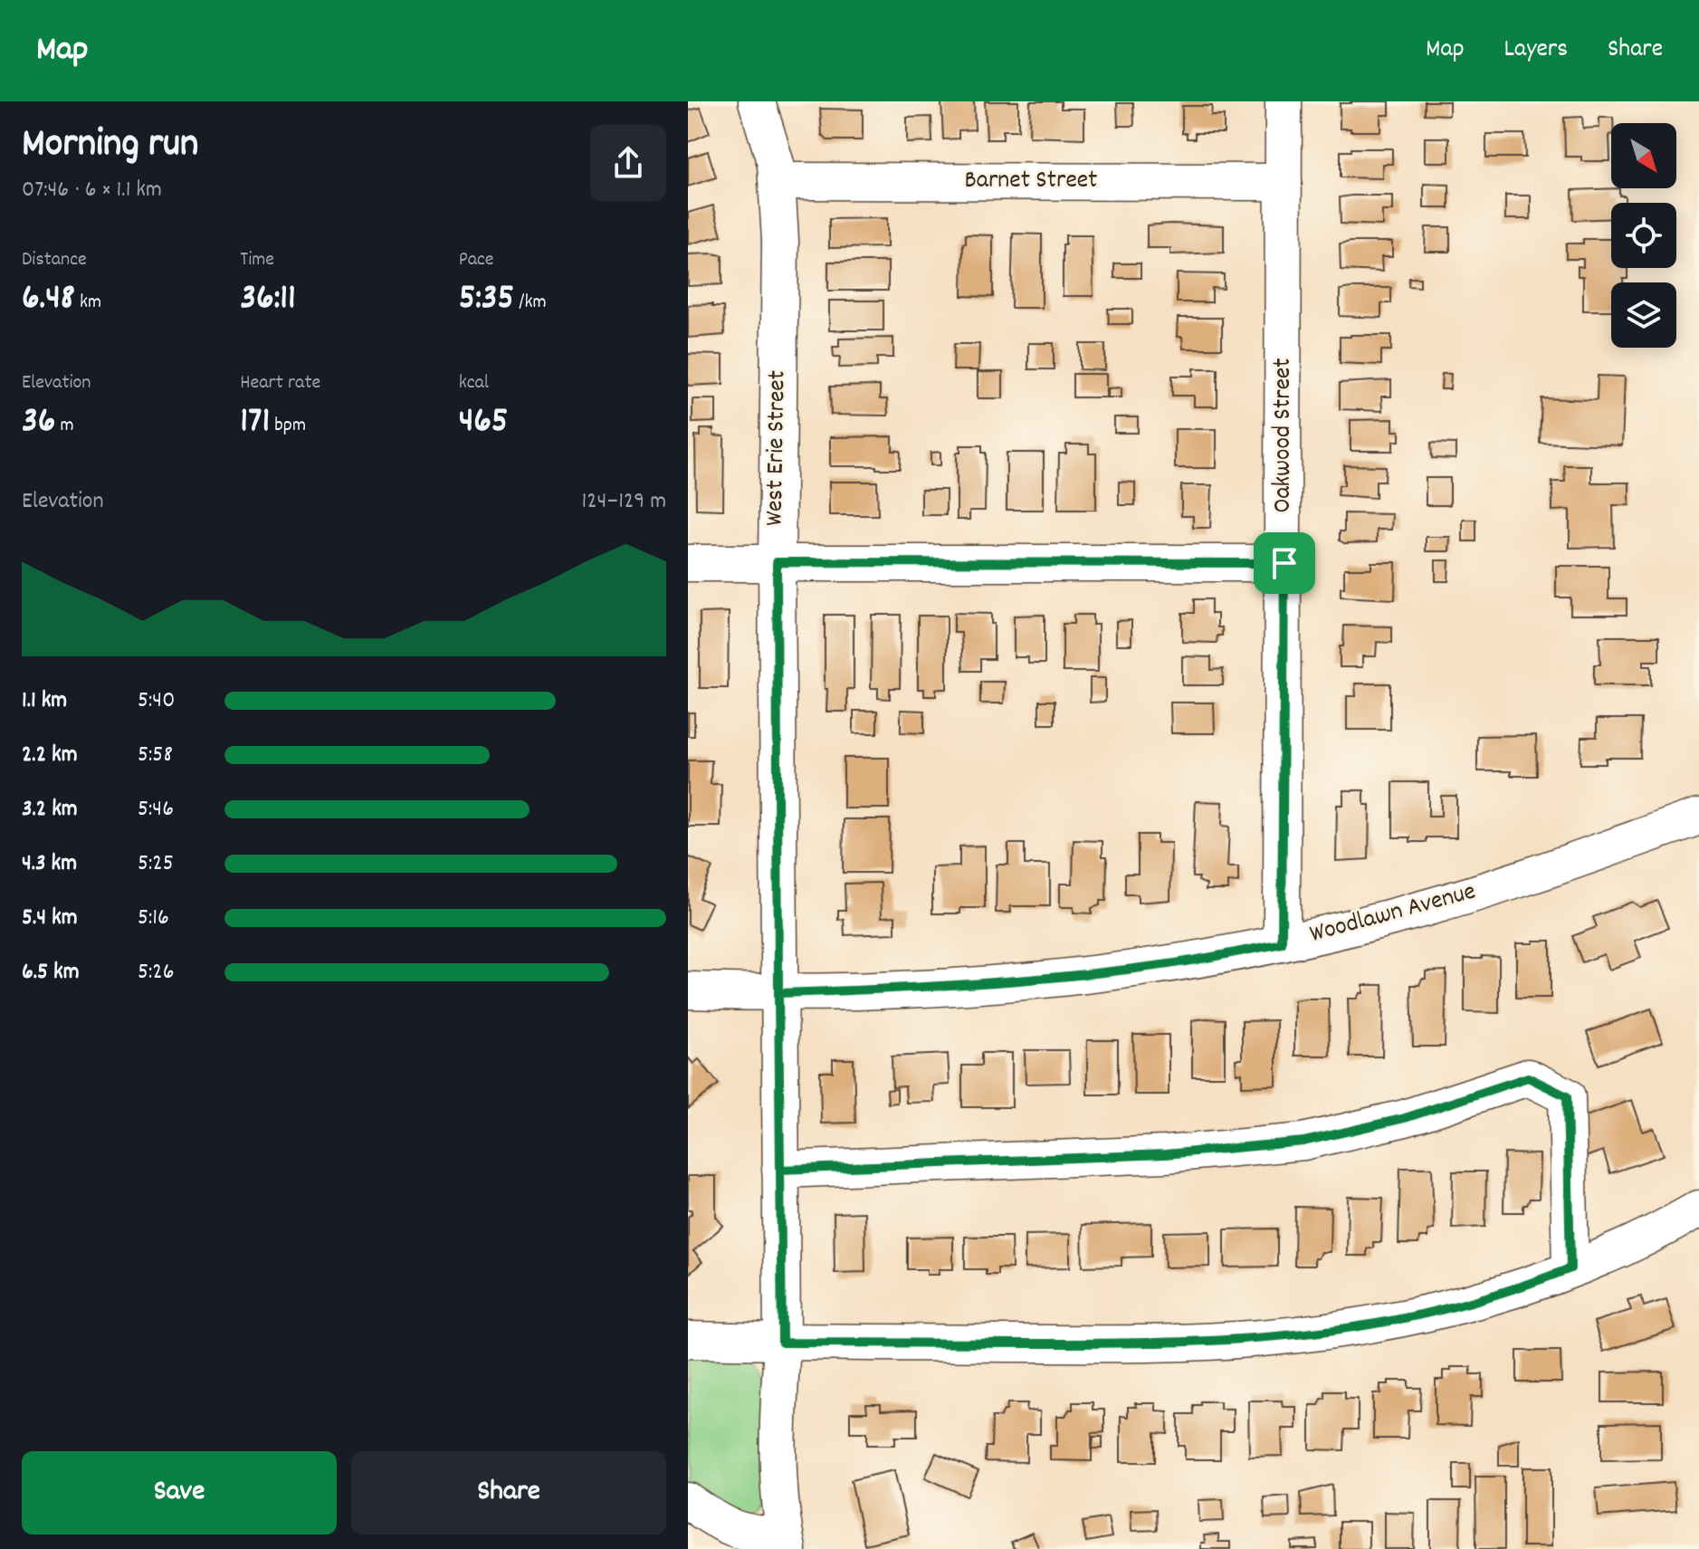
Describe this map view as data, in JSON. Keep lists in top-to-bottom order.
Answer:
{
  "streets": {
    "street": [
      "Barnet Street",
      "Oakwood Street",
      "West Erie Street",
      "Woodlawn Avenue"
    ]
  },
  "crossings": [
    ["Barnet Street", "Oakwood Street"],
    ["Barnet Street", "West Erie Street"],
    ["Oakwood Street", "Woodlawn Avenue"],
    ["West Erie Street", "Woodlawn Avenue"]
  ],
  "north": "bottom right",
  "page": {
    "header": "Map",
    "nav": ["Map", "Layers", "Share"],
    "heading": ["Morning run", "07:46 · 6 × 1.1 km"],
    "stats": [
      ["Distance", "6.48 km"],
      ["Time", "36:11"],
      ["Pace", "5:35 /km"],
      ["Elevation", "36 m"],
      ["Heart rate", "171 bpm"],
      ["kcal", "465"]
    ],
    "chart": ["Elevation", "124–129 m"],
    "list": [
      {
        "name": "1.1 km",
        "note": "5:40"
      },
      {
        "name": "2.2 km",
        "note": "5:58"
      },
      {
        "name": "3.2 km",
        "note": "5:46"
      },
      {
        "name": "4.3 km",
        "note": "5:25"
      },
      {
        "name": "5.4 km",
        "note": "5:16"
      },
      {
        "name": "6.5 km",
        "note": "5:26"
      }
    ],
    "buttons": ["Save", "Share"]
  }
}
